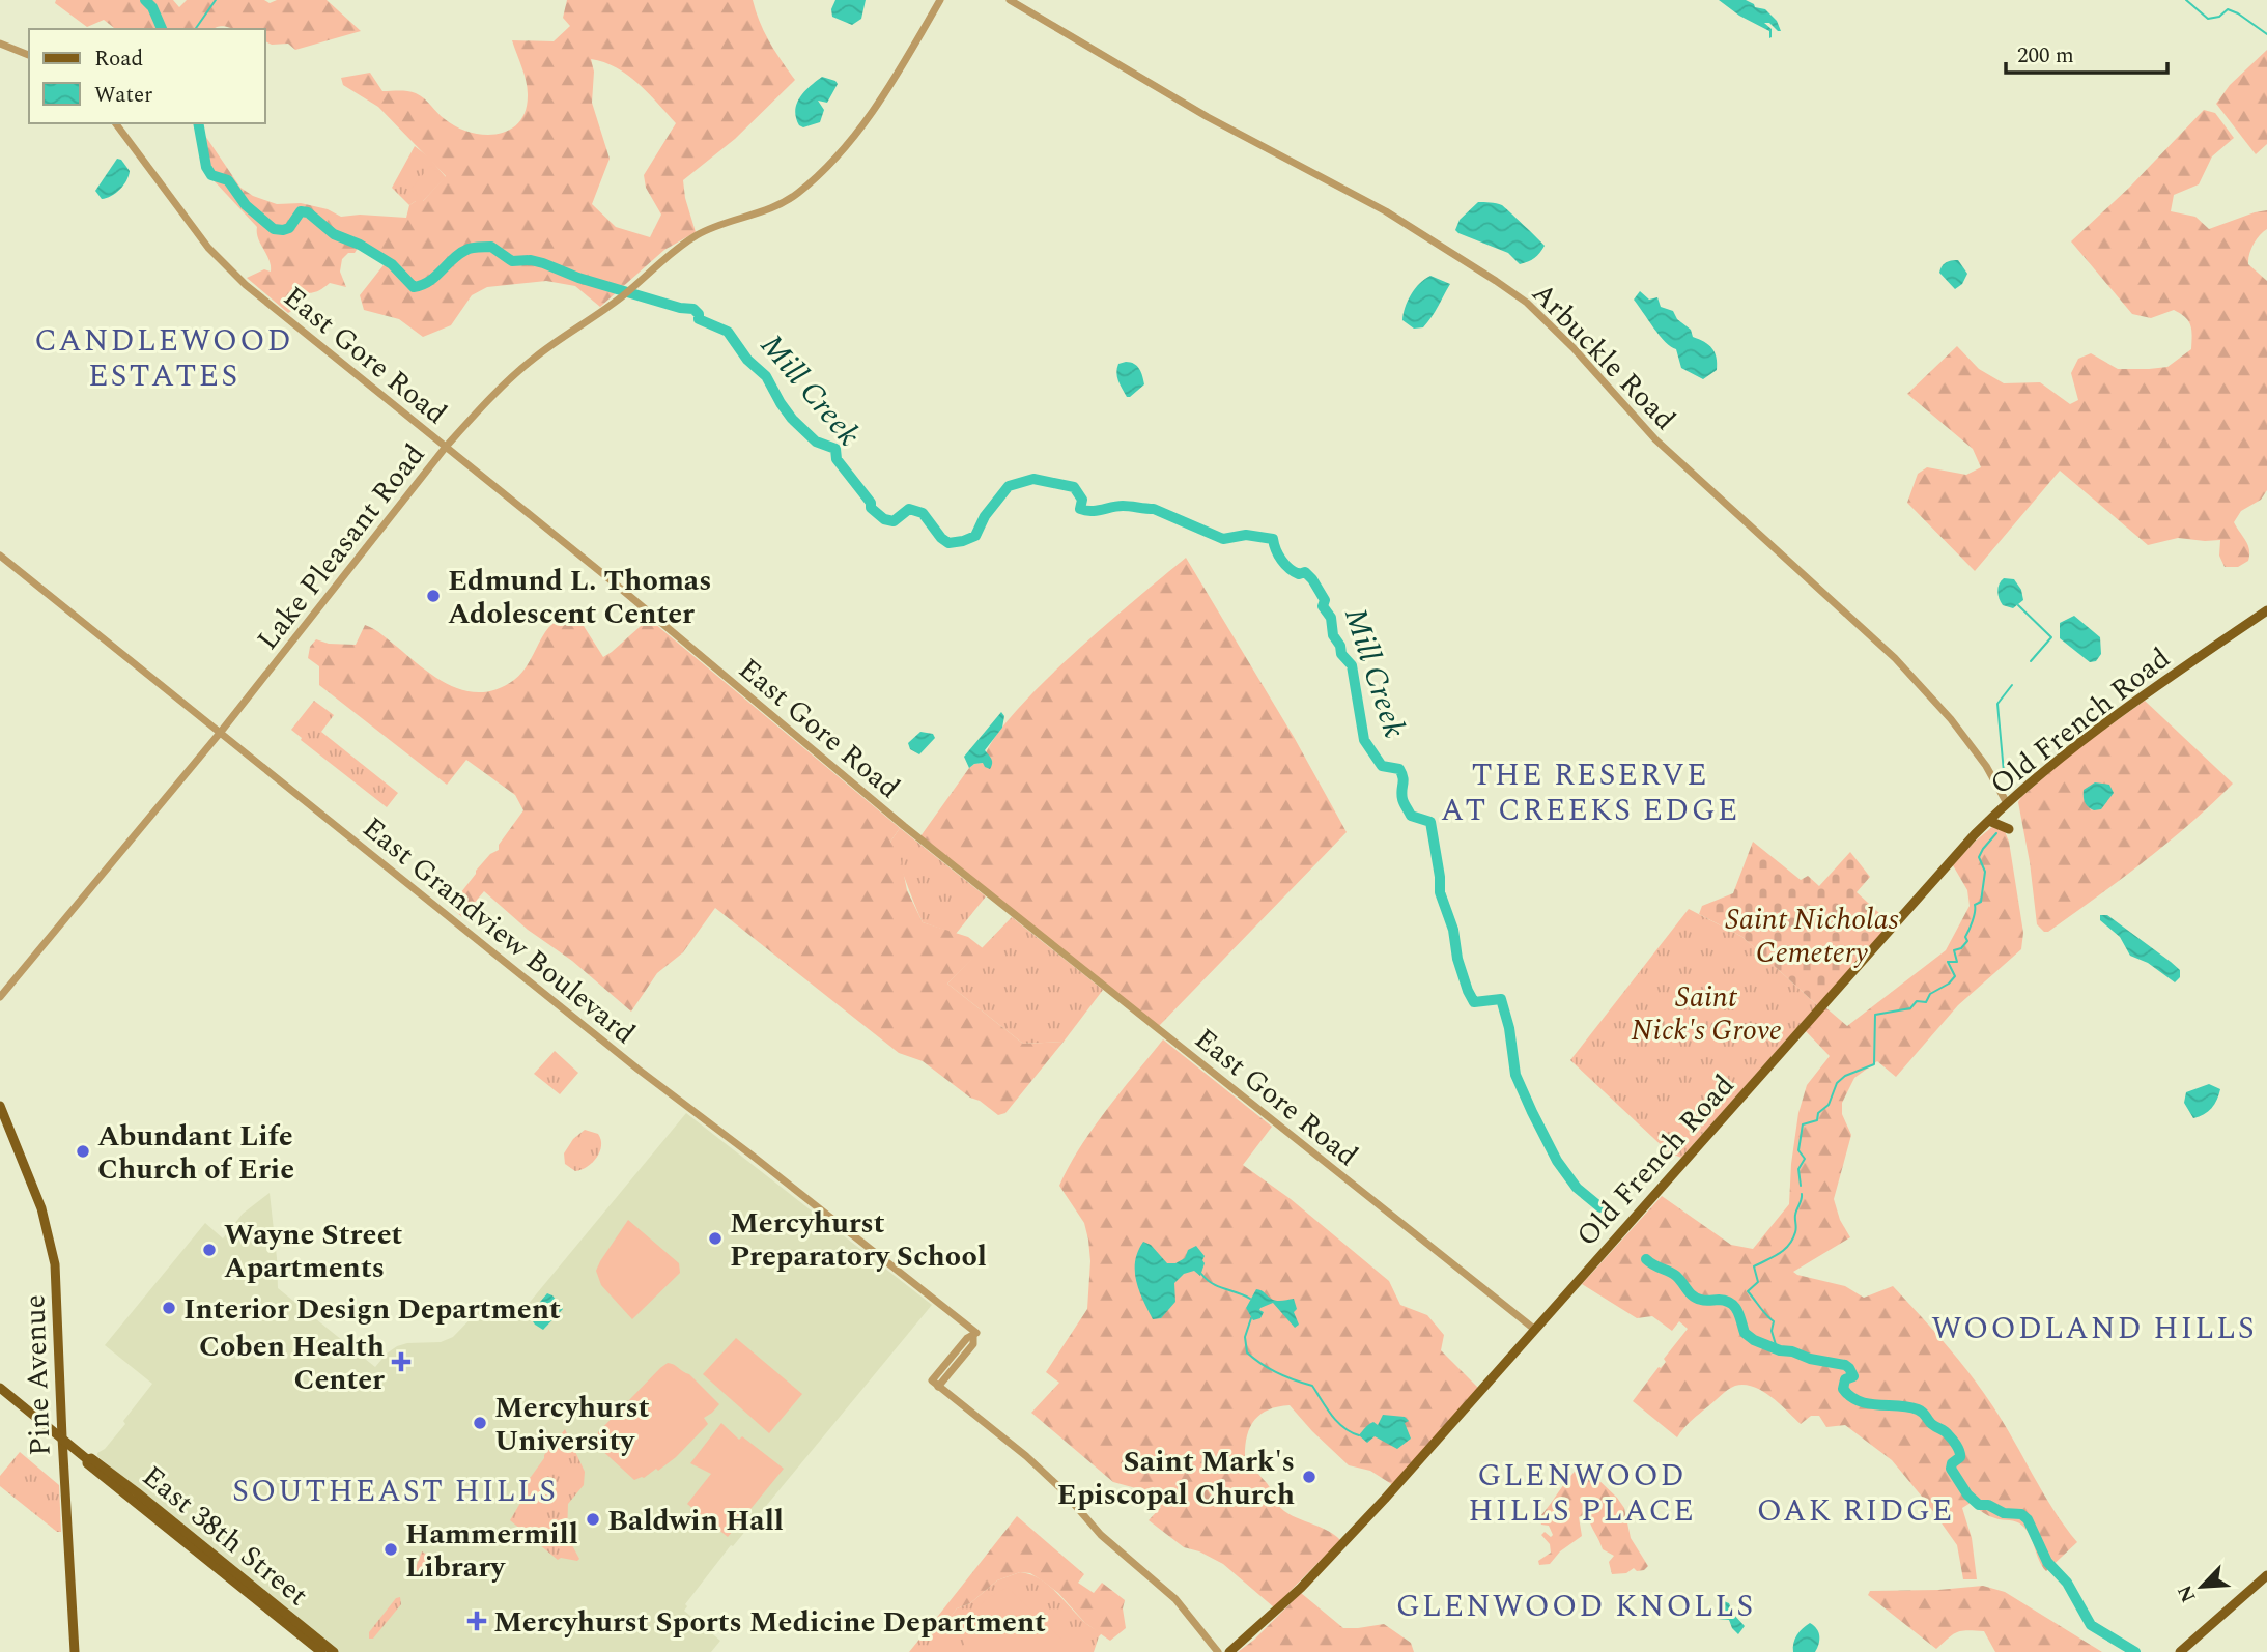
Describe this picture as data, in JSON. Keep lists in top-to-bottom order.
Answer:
{
  "streets": {
    "main road": ["Old French Road", "Pine Avenue", "East 38th Street"],
    "street": [
      "East Gore Road",
      "Arbuckle Road",
      "Lake Pleasant Road",
      "East Grandview Boulevard"
    ]
  },
  "crossings": [
    ["East Gore Road", "Lake Pleasant Road"],
    ["East Gore Road", "Old French Road"],
    ["Arbuckle Road", "Old French Road"],
    ["Lake Pleasant Road", "East Grandview Boulevard"],
    ["Pine Avenue", "East 38th Street"]
  ],
  "districts": [
    "CANDLEWOOD ESTATES",
    "THE RESERVE AT CREEKS EDGE",
    "WOODLAND HILLS",
    "GLENWOOD HILLS PLACE",
    "SOUTHEAST HILLS",
    "OAK RIDGE",
    "GLENWOOD KNOLLS"
  ],
  "water": ["Mill Creek"],
  "parks": ["Saint Nicholas Cemetery", "Saint Nick's Grove"],
  "places": {
    "other": [
      "Edmund L. Thomas Adolescent Center",
      "Abundant Life Church of Erie",
      "Mercyhurst Preparatory School",
      "Wayne Street Apartments",
      "Interior Design Department",
      "Mercyhurst University",
      "Saint Mark's Episcopal Church",
      "Baldwin Hall",
      "Hammermill Library"
    ],
    "health": ["Coben Health Center", "Mercyhurst Sports Medicine Department"]
  },
  "legend": ["Road", "Water"],
  "scale_bar": "200 m",
  "north": "bottom left"
}
